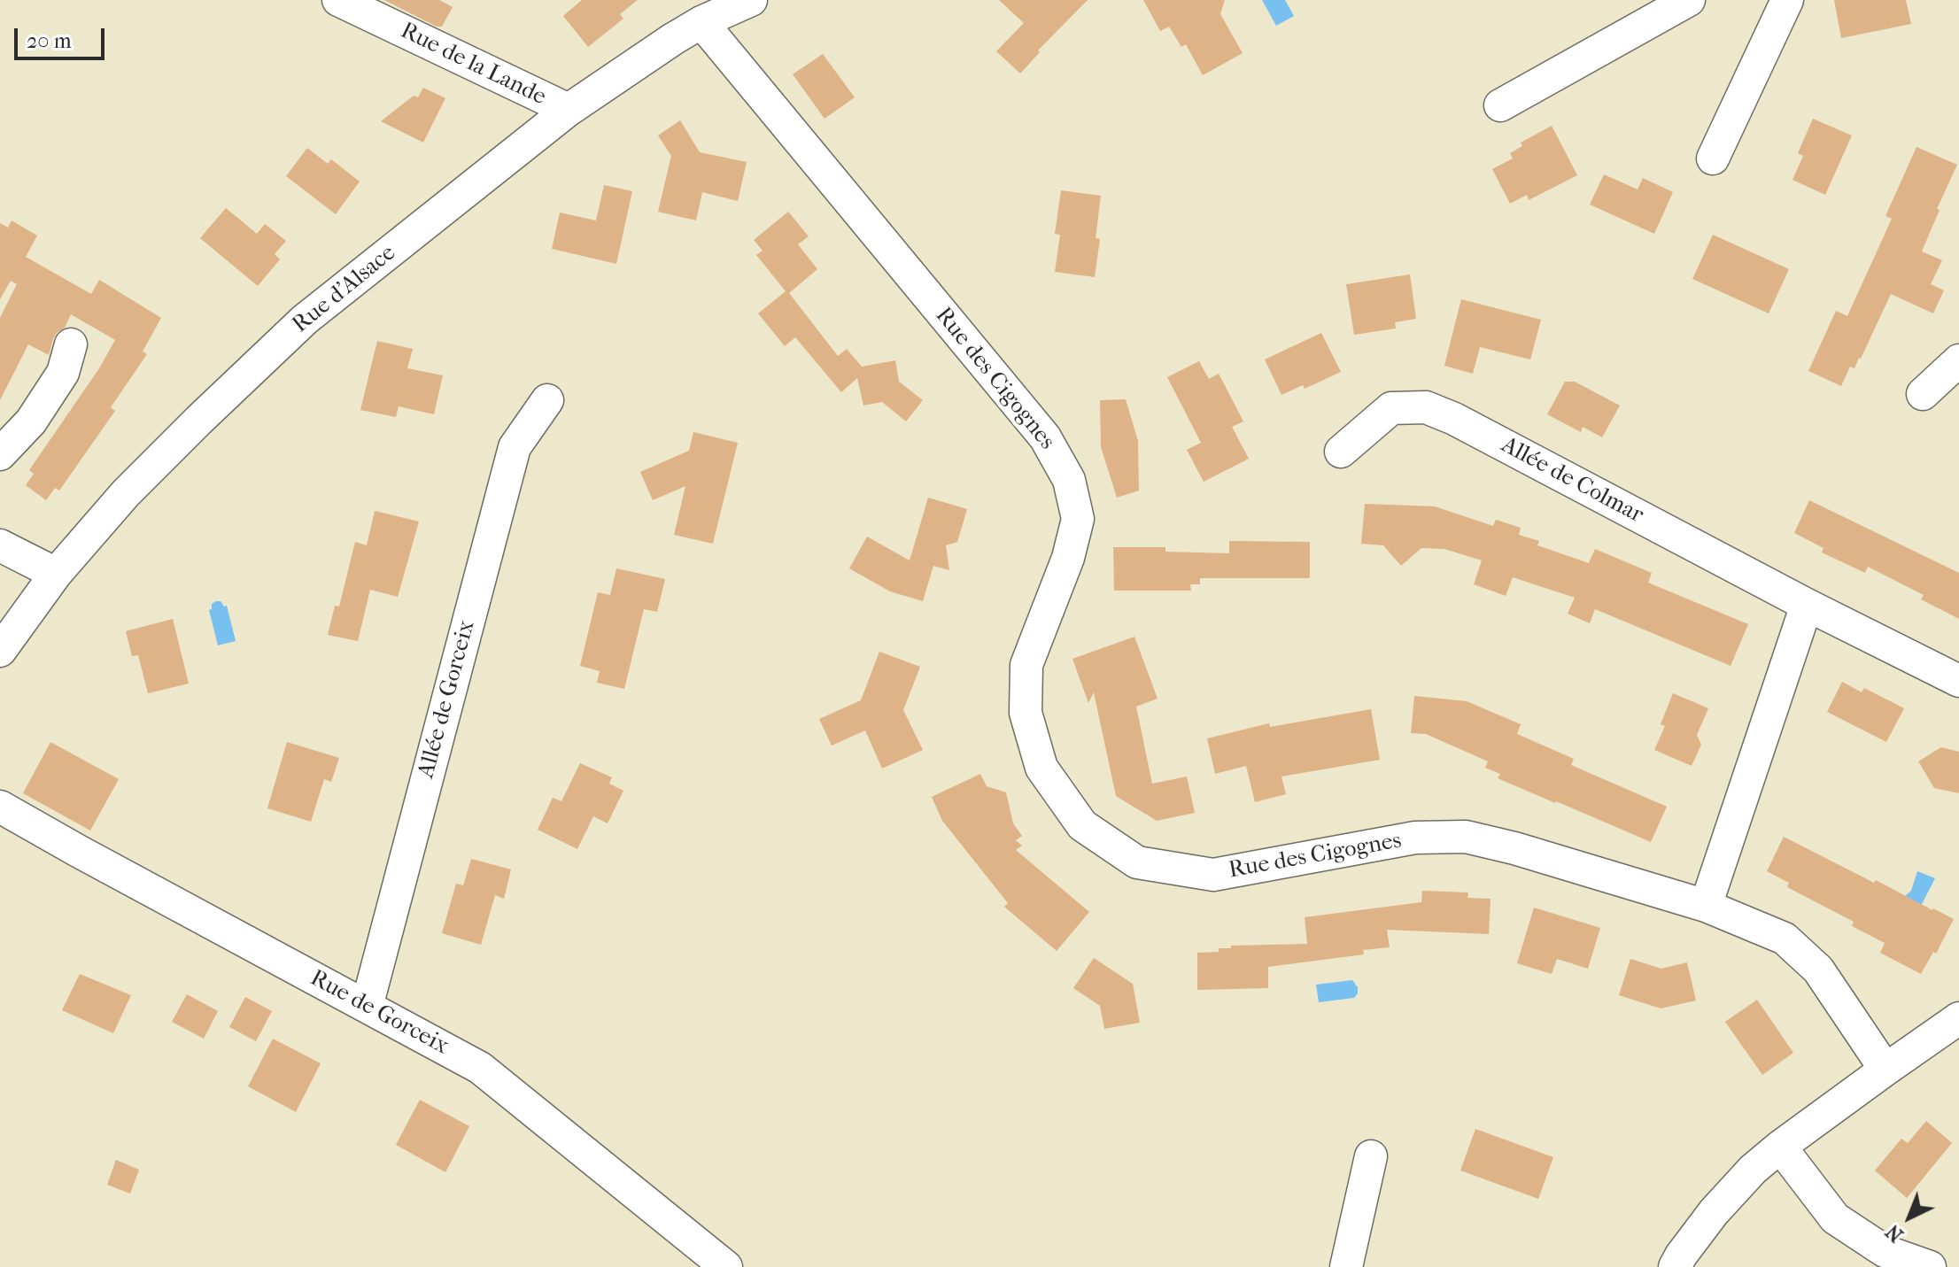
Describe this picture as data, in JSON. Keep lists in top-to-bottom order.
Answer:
{
  "streets": {
    "street": [
      "Rue de la Lande",
      "Rue d'Alsace",
      "Rue des Cigognes",
      "Allée de Colmar",
      "Allée de Gorceix",
      "Rue de Gorceix"
    ]
  },
  "crossings": [
    ["Rue de la Lande", "Rue d'Alsace"],
    ["Rue d'Alsace", "Rue des Cigognes"],
    ["Allée de Gorceix", "Rue de Gorceix"]
  ],
  "scale_bar": "20 m",
  "north": "bottom left"
}
